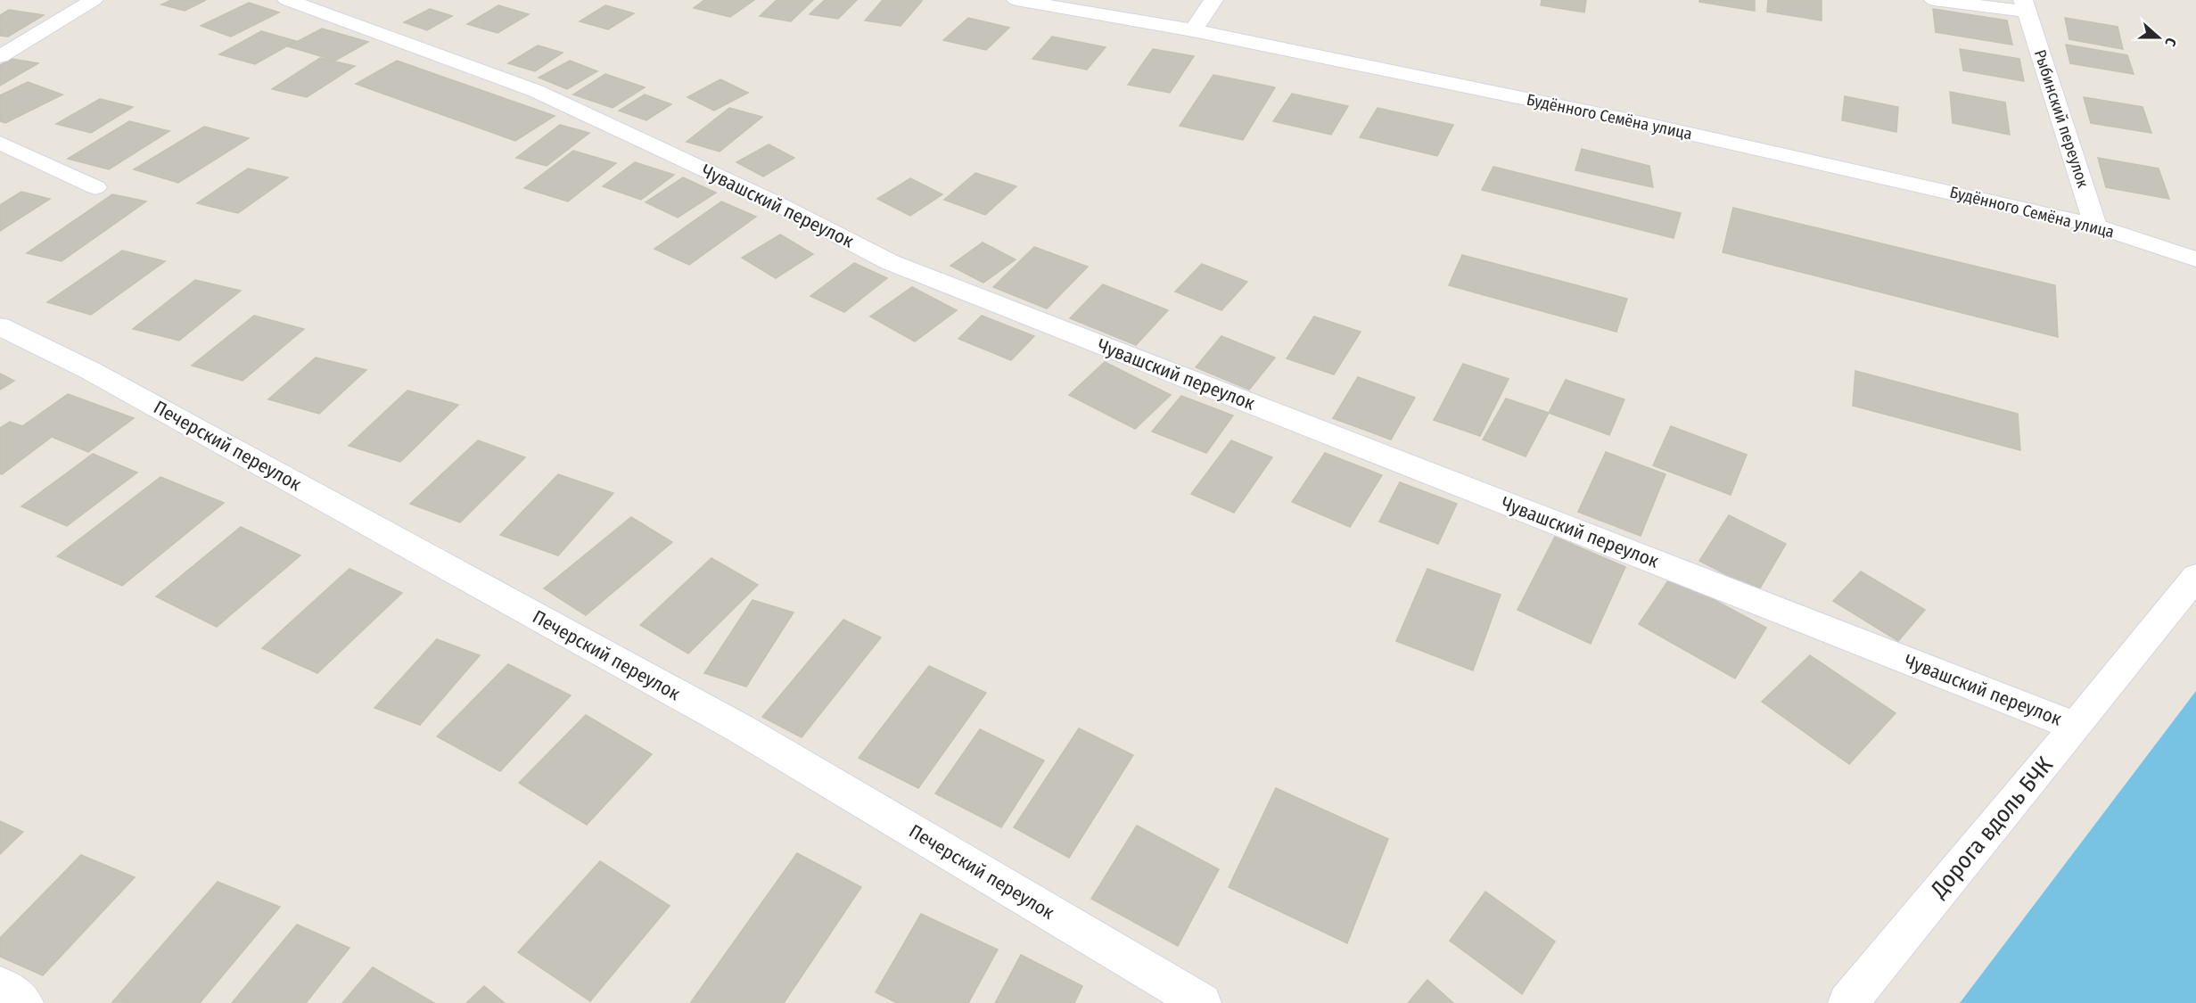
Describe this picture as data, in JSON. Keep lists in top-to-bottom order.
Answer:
{
  "streets": {
    "street": [
      "Будённого Семёна улица",
      "Рыбинский переулок",
      "Чувашский переулок",
      "Печерский переулок",
      "Дорога вдоль БЧК"
    ]
  },
  "crossings": [
    ["Будённого Семёна улица", "Рыбинский переулок"],
    ["Чувашский переулок", "Дорога вдоль БЧК"]
  ],
  "north": "right"
}
